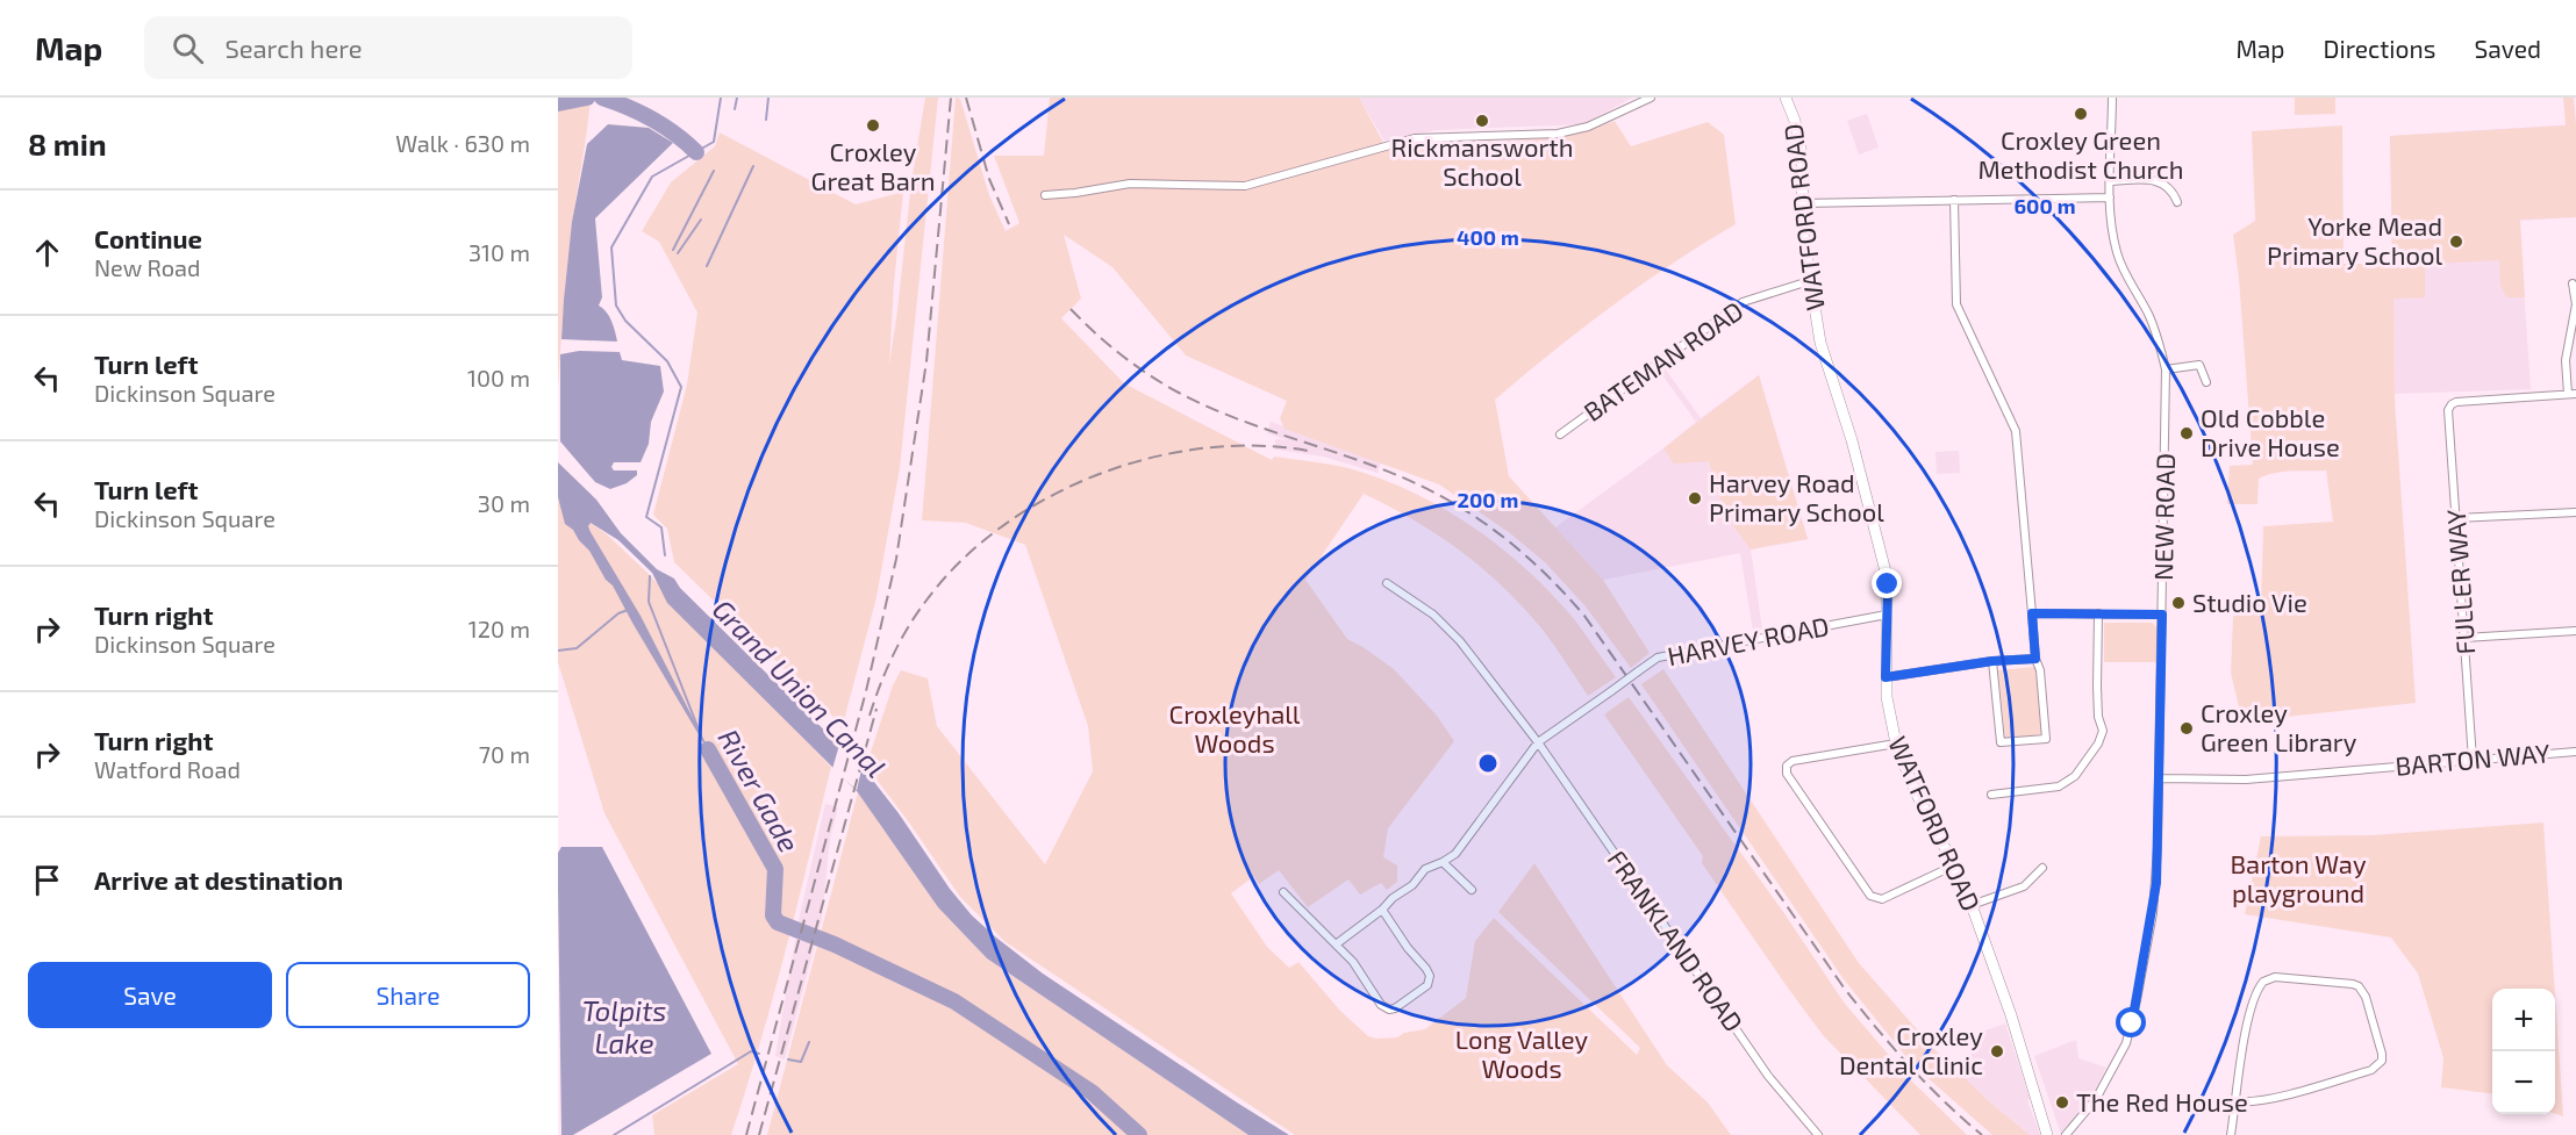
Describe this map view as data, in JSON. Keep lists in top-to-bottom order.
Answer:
{
  "streets": {
    "main road": ["WATFORD ROAD"],
    "street": [
      "BATEMAN ROAD",
      "NEW ROAD",
      "FULLER WAY",
      "HARVEY ROAD",
      "BARTON WAY",
      "FRANKLAND ROAD"
    ]
  },
  "crossings": [
    ["WATFORD ROAD", "BATEMAN ROAD"],
    ["WATFORD ROAD", "HARVEY ROAD"],
    ["NEW ROAD", "BARTON WAY"],
    ["FULLER WAY", "BARTON WAY"],
    ["HARVEY ROAD", "FRANKLAND ROAD"]
  ],
  "water": ["Grand Union Canal", "River Gade", "Tolpits Lake"],
  "parks": ["Croxleyhall Woods", "Barton Way playground", "Long Valley Woods"],
  "places": [
    "Croxley Green Methodist Church",
    "Rickmansworth School",
    "Croxley Great Barn",
    "Yorke Mead Primary School",
    "Old Cobble Drive House",
    "Harvey Road Primary School",
    "Studio Vie",
    "Croxley Green Library",
    "Croxley Dental Clinic",
    "The Red House"
  ],
  "page": {
    "header": "Map",
    "search": "Search here",
    "nav": ["Map", "Directions", "Saved"],
    "heading": ["8 min", "Walk · 630 m"],
    "list": [
      ["Continue", "New Road", "310 m"],
      ["Turn left", "Dickinson Square", "100 m"],
      ["Turn left", "Dickinson Square", "30 m"],
      ["Turn right", "Dickinson Square", "120 m"],
      ["Turn right", "Watford Road", "70 m"],
      "Arrive at destination"
    ],
    "buttons": ["Save", "Share"],
    "map_buttons": ["+", "−"]
  },
  "rings": ["600 m", "400 m", "200 m"]
}
